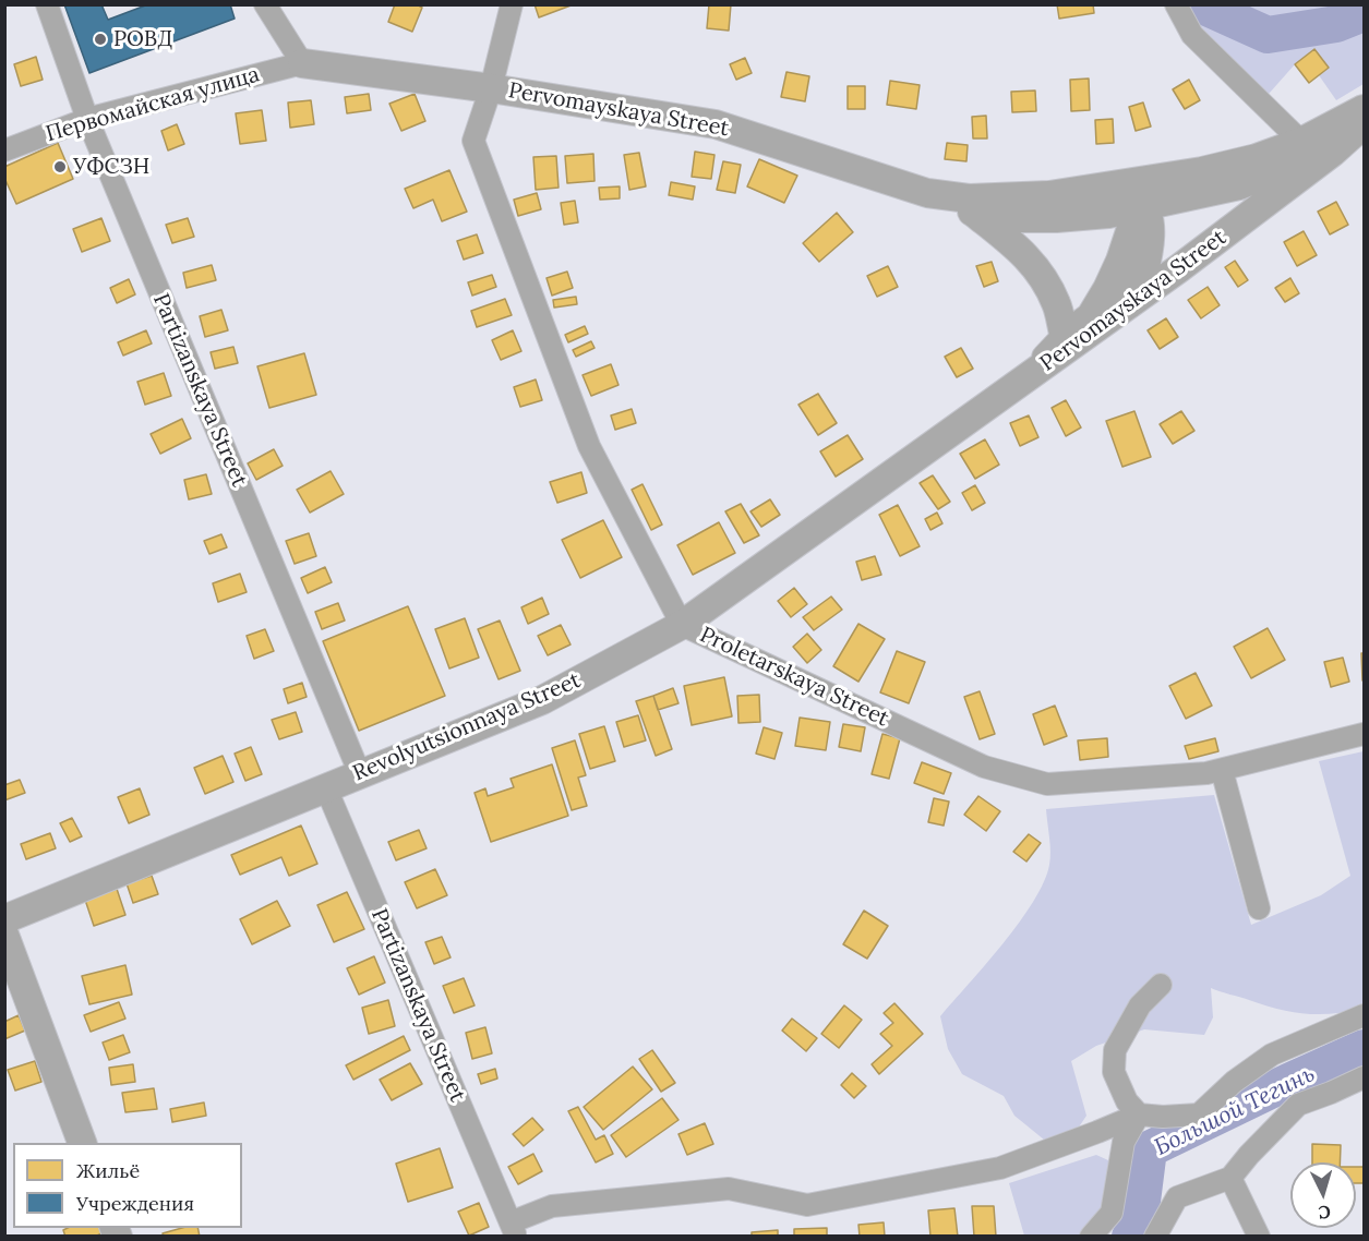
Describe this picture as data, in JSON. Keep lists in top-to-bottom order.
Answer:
{
  "streets": {
    "street": [
      "Первомайская улица",
      "Pervomayskaya Street",
      "Partizanskaya Street",
      "Proletarskaya Street",
      "Revolyutsionnaya Street"
    ]
  },
  "crossings": [
    ["Первомайская улица", "Pervomayskaya Street"],
    ["Первомайская улица", "Partizanskaya Street"],
    ["Pervomayskaya Street", "Proletarskaya Street"],
    ["Pervomayskaya Street", "Revolyutsionnaya Street"],
    ["Partizanskaya Street", "Revolyutsionnaya Street"],
    ["Proletarskaya Street", "Revolyutsionnaya Street"]
  ],
  "water": ["Большой Тегинь"],
  "places": ["РОВД", "УФСЗН"],
  "legend": ["Жильё", "Учреждения"],
  "north": "bottom"
}
